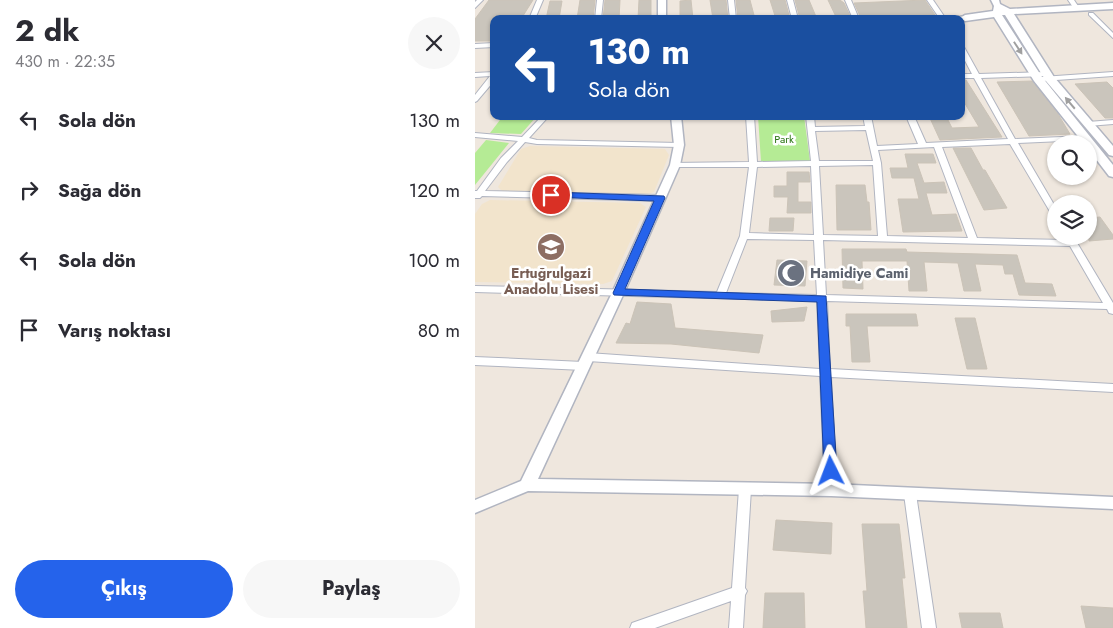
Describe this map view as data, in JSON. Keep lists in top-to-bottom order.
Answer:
{
  "parks": ["Park"],
  "places": {
    "school or university": ["Ertuğrulgazi Anadolu Lisesi"],
    "mosque": ["Hamidiye Cami"]
  },
  "page": {
    "heading": ["2 dk", "430 m · 22:35"],
    "turn": ["130 m", "Sola dön"],
    "list": [
      {
        "name": "Sola dön",
        "value": "130 m"
      },
      {
        "name": "Sağa dön",
        "value": "120 m"
      },
      {
        "name": "Sola dön",
        "value": "100 m"
      },
      {
        "name": "Varış noktası",
        "value": "80 m"
      }
    ],
    "buttons": ["Çıkış", "Paylaş"]
  }
}
